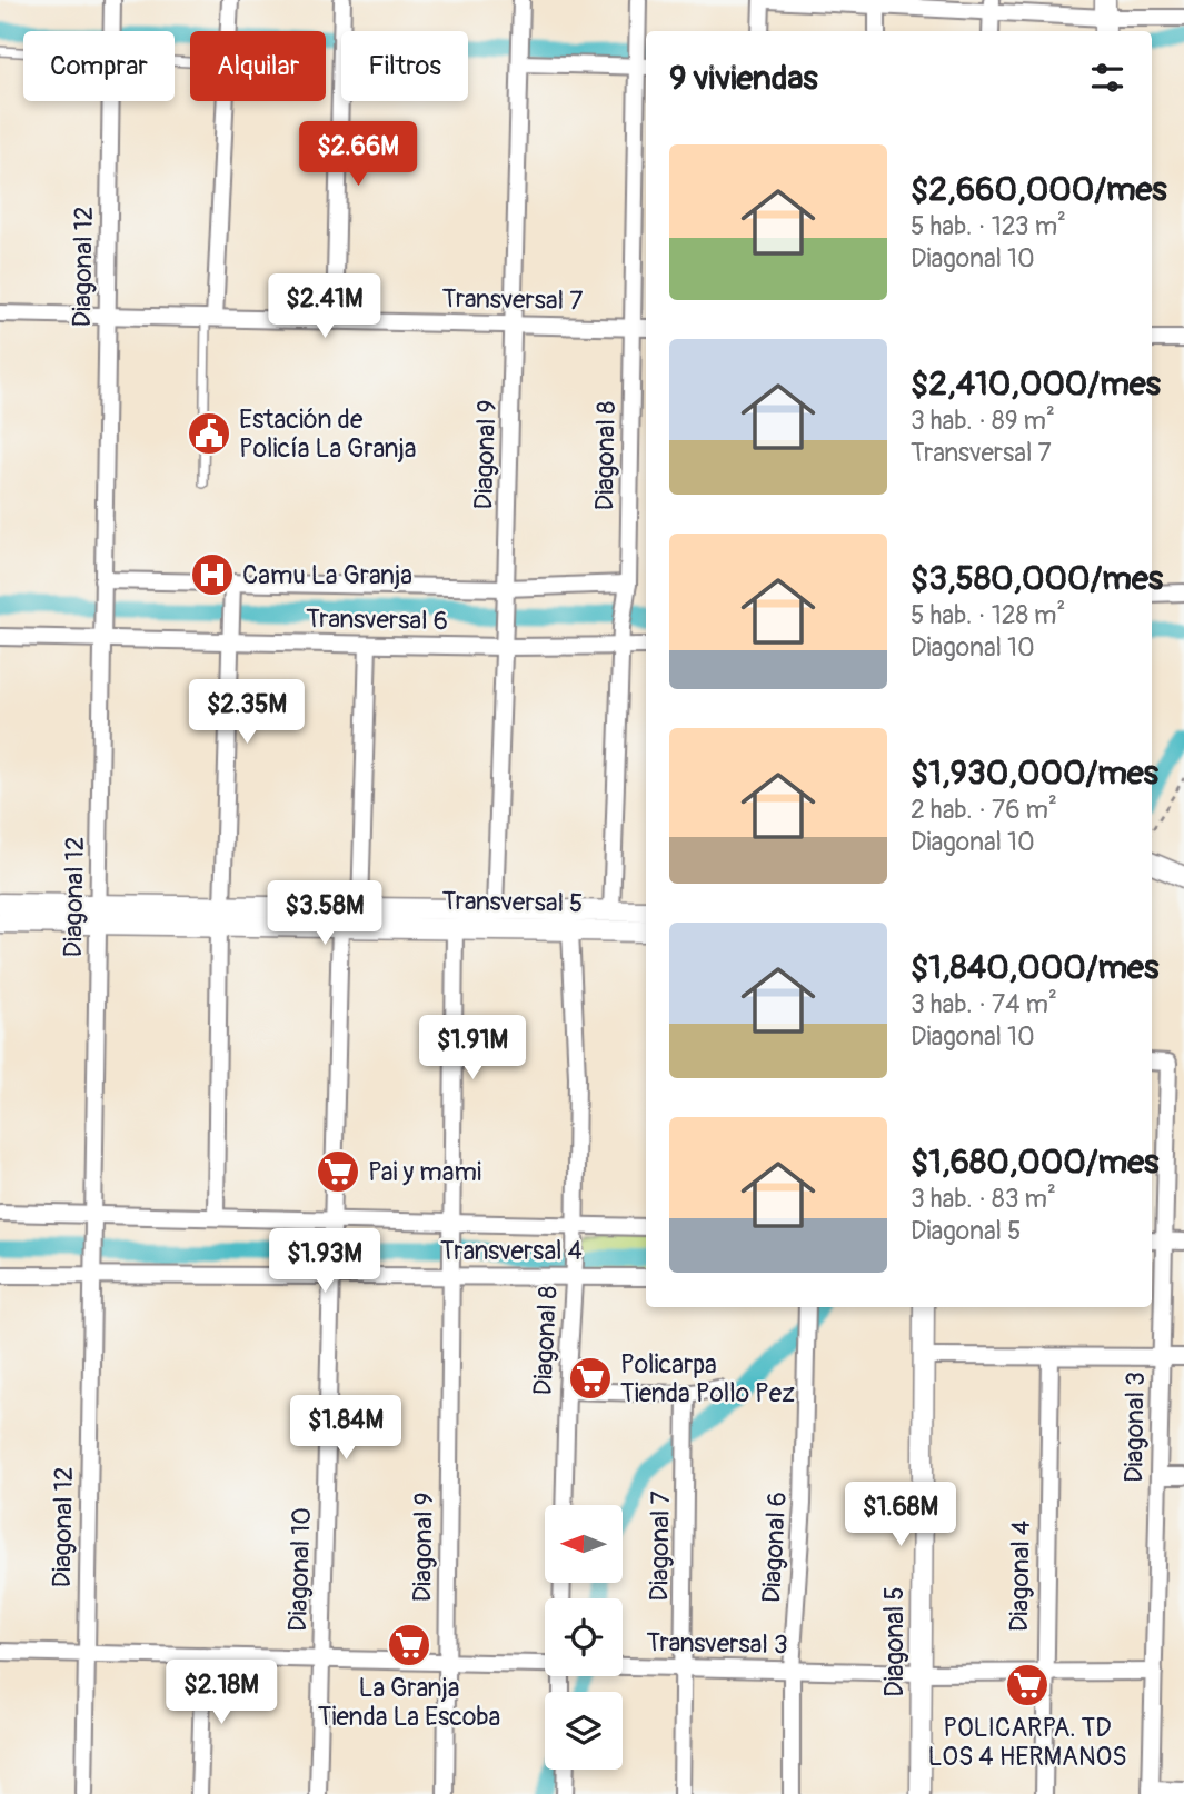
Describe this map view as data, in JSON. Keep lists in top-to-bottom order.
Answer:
{
  "streets": {
    "street": [
      "Diagonal 12",
      "Transversal 7",
      "Diagonal 9",
      "Diagonal 8",
      "Transversal 6",
      "Transversal 5",
      "Transversal 4",
      "Diagonal 3",
      "Diagonal 7",
      "Diagonal 6",
      "Diagonal 10",
      "Diagonal 4",
      "Diagonal 5",
      "Transversal 3"
    ]
  },
  "crossings": [
    ["Diagonal 12", "Transversal 7"],
    ["Diagonal 12", "Transversal 6"],
    ["Diagonal 12", "Transversal 5"],
    ["Diagonal 12", "Transversal 4"],
    ["Diagonal 12", "Transversal 3"],
    ["Transversal 7", "Diagonal 9"],
    ["Transversal 7", "Diagonal 8"],
    ["Diagonal 9", "Transversal 6"],
    ["Diagonal 9", "Transversal 5"],
    ["Diagonal 9", "Transversal 4"],
    ["Diagonal 9", "Transversal 3"],
    ["Diagonal 8", "Transversal 6"],
    ["Diagonal 8", "Transversal 5"],
    ["Diagonal 8", "Transversal 4"],
    ["Transversal 5", "Diagonal 10"],
    ["Transversal 4", "Diagonal 10"],
    ["Diagonal 3", "Transversal 3"],
    ["Diagonal 7", "Transversal 3"],
    ["Diagonal 6", "Transversal 3"],
    ["Diagonal 10", "Transversal 3"],
    ["Diagonal 4", "Transversal 3"],
    ["Diagonal 5", "Transversal 3"]
  ],
  "places": {
    "public building": ["Estación de Policía La Granja"],
    "hospital": ["Camu La Granja"],
    "supermarket": [
      "Pai y mami",
      "Policarpa Tienda Pollo Pez",
      "La Granja Tienda La Escoba",
      "POLICARPA. TD LOS 4 HERMANOS"
    ]
  },
  "north": "left",
  "page": {
    "chip": ["Comprar", "Alquilar", "Filtros"],
    "heading": "9 viviendas",
    "price": [
      "$2.66M",
      "$2.41M",
      "$2.35M",
      "$3.58M",
      "$1.91M",
      "$1.93M",
      "$1.84M",
      "$1.68M",
      "$2.18M"
    ],
    "list": [
      {
        "name": "$2,660,000/mes",
        "note": "5 hab. · 123 m² · Diagonal 10"
      },
      {
        "name": "$2,410,000/mes",
        "note": "3 hab. · 89 m² · Transversal 7"
      },
      {
        "name": "$3,580,000/mes",
        "note": "5 hab. · 128 m² · Diagonal 10"
      },
      {
        "name": "$1,930,000/mes",
        "note": "2 hab. · 76 m² · Diagonal 10"
      },
      {
        "name": "$1,840,000/mes",
        "note": "3 hab. · 74 m² · Diagonal 10"
      },
      {
        "name": "$1,680,000/mes",
        "note": "3 hab. · 83 m² · Diagonal 5"
      }
    ]
  }
}
